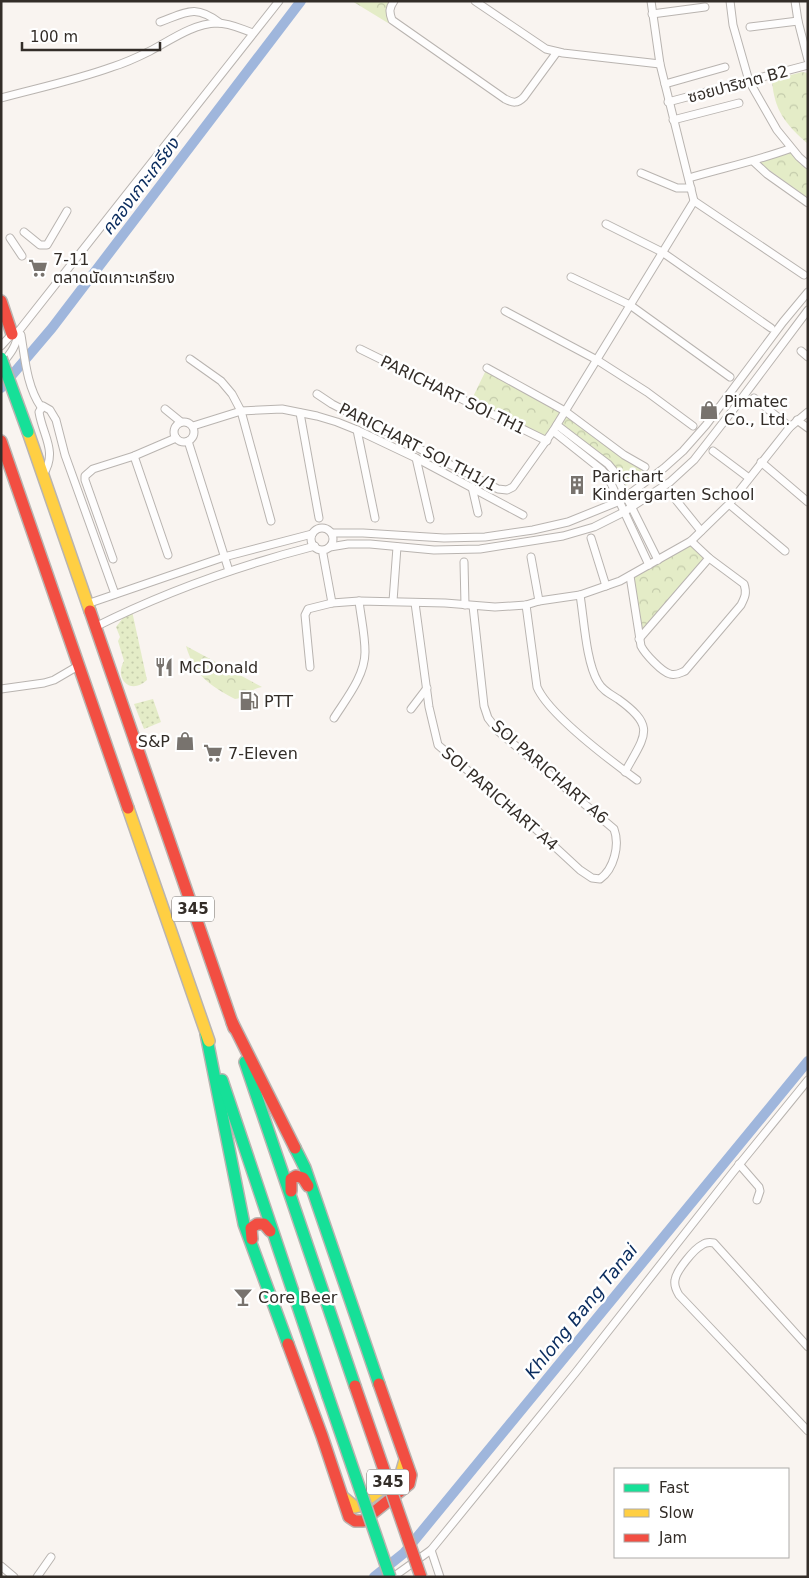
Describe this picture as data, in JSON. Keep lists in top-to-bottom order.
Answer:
{
  "streets": {
    "main road": ["345"],
    "street": [
      "ซอยปาริชาต B2",
      "PARICHART SOI TH1",
      "PARICHART SOI TH1/1",
      "SOI PARICHART A6",
      "SOI PARICHART A4"
    ]
  },
  "crossings": [
    ["PARICHART SOI TH1", "PARICHART SOI TH1/1"],
    ["SOI PARICHART A6", "SOI PARICHART A4"]
  ],
  "water": ["คลองเกาะเกรียง", "Khlong Bang Tanai"],
  "places": {
    "supermarket": ["7-11 ตลาดนัดเกาะเกรียง", "7-Eleven"],
    "shop": ["Pimatec Co., Ltd.", "S&P"],
    "building": ["Parichart Kindergarten School"],
    "restaurant": ["McDonald"],
    "fuel station": ["PTT"],
    "bar": ["Core Beer"]
  },
  "legend": ["Fast", "Slow", "Jam"],
  "scale_bar": "100 m"
}
